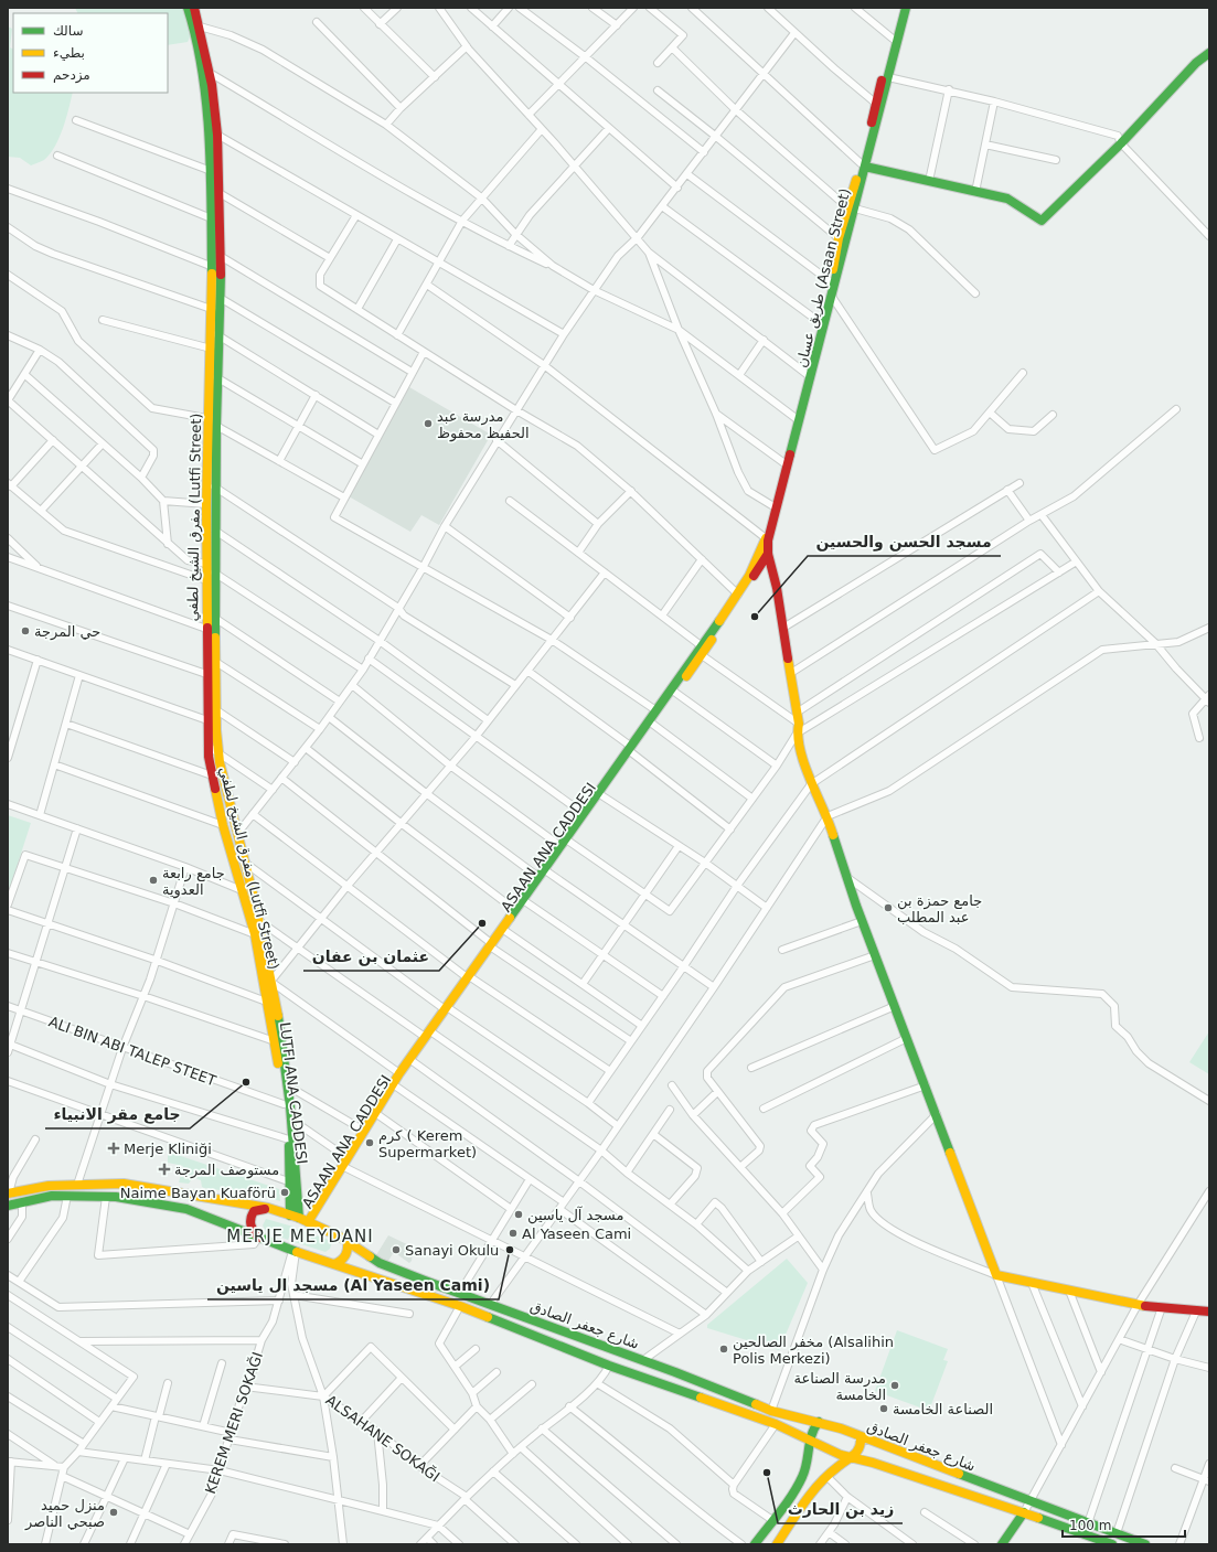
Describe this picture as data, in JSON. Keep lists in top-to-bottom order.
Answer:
{
  "streets": {
    "street": [
      "طريق عسان (Asaan Street)",
      "مفرق الشيخ لطفي (Lutfi Street)",
      "ASAAN ANA CADDESI",
      "ALI BIN ABI TALEP STEET",
      "LUTFI ANA CADDESI",
      "شارع جعفر الصادق"
    ]
  },
  "crossings": [
    ["طريق عسان (Asaan Street)", "ASAAN ANA CADDESI"],
    ["مفرق الشيخ لطفي (Lutfi Street)", "LUTFI ANA CADDESI"],
    ["ASAAN ANA CADDESI", "شارع جعفر الصادق"],
    ["ALI BIN ABI TALEP STEET", "LUTFI ANA CADDESI"],
    ["LUTFI ANA CADDESI", "شارع جعفر الصادق"]
  ],
  "districts": ["MERJE MEYDANI"],
  "places": {
    "other": [
      "مدرسة عبد الحفيظ محفوظ",
      "مسجد الحسن والحسين",
      "حي المرجة",
      "جامع رابعة العدوية",
      "جامع حمزة بن عبد المطلب",
      "عثمان بن عفان",
      "جامع مقر الانبياء",
      "كرم ( Kerem Supermarket)",
      "Naime Bayan Kuaförü",
      "مسجد آل ياسين",
      "Al Yaseen Cami",
      "Sanayi Okulu",
      "مسجد ال ياسين (Al Yaseen Cami)",
      "مخفر الصالحين (Alsalihin Polis Merkezi)",
      "مدرسة الصناعة الخامسة",
      "الصناعة الخامسة",
      "زيد بن الحارث",
      "منزل حميد صبحي الناصر"
    ],
    "health": ["Merje Kliniği", "مستوصف المرجة"]
  },
  "legend": ["سالك", "بطيء", "مزدحم"],
  "scale_bar": "100 m"
}
